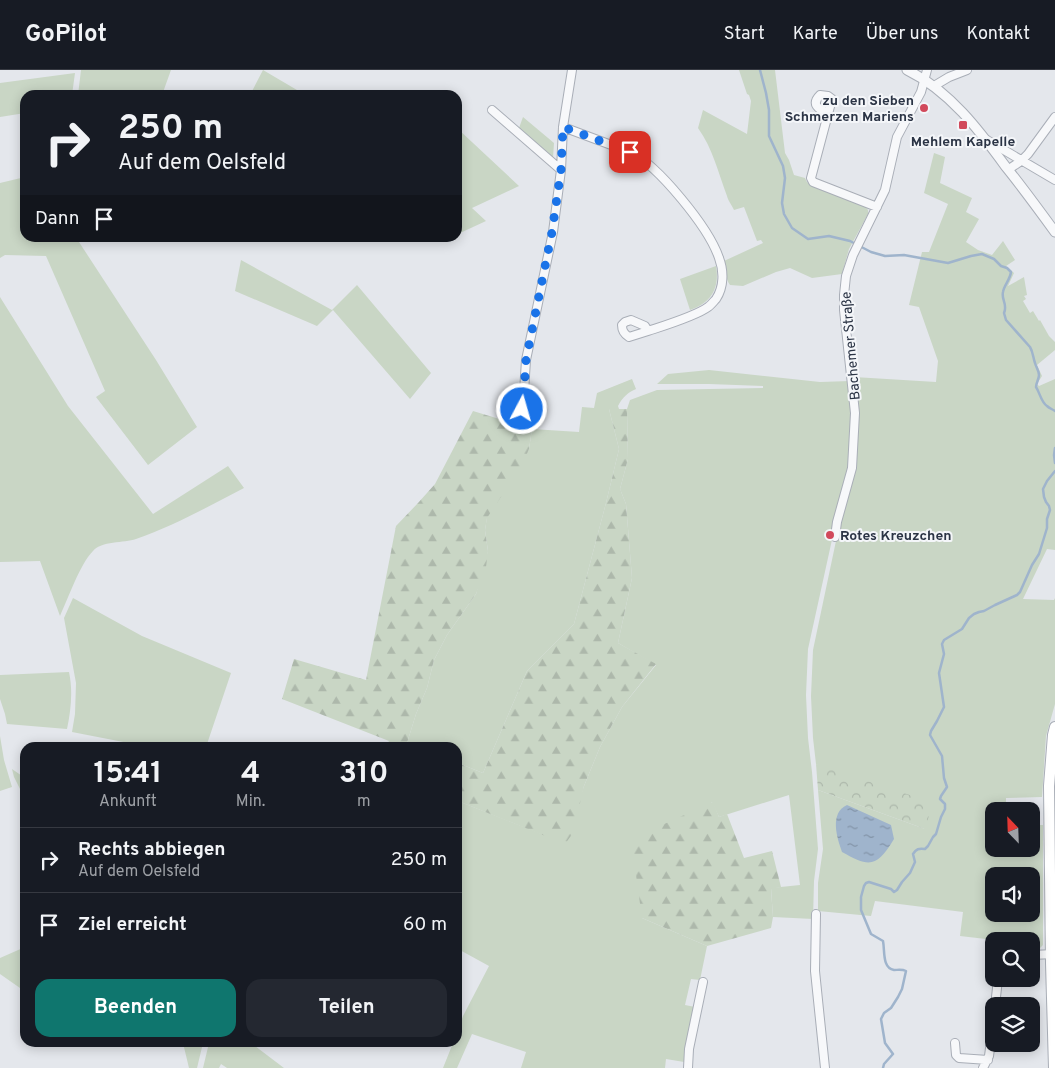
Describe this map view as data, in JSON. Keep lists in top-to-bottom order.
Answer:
{
  "streets": {
    "street": ["Bachemer Straße"]
  },
  "places": {
    "other": ["zu den Sieben Schmerzen Mariens", "Rotes Kreuzchen"],
    "transit": ["Mehlem Kapelle"]
  },
  "north": "top left",
  "page": {
    "header": "GoPilot",
    "nav": [
      "Start",
      "Karte",
      "Über uns",
      "Kontakt"
    ],
    "turn": ["250 m", "Auf dem Oelsfeld"],
    "then": "Dann",
    "eta": [
      "15:41",
      "Ankunft",
      "4",
      "Min.",
      "310",
      "m"
    ],
    "list": [
      {
        "name": "Rechts abbiegen",
        "note": "Auf dem Oelsfeld",
        "value": "250 m"
      },
      {
        "name": "Ziel erreicht",
        "value": "60 m"
      }
    ],
    "buttons": ["Beenden", "Teilen"]
  }
}
